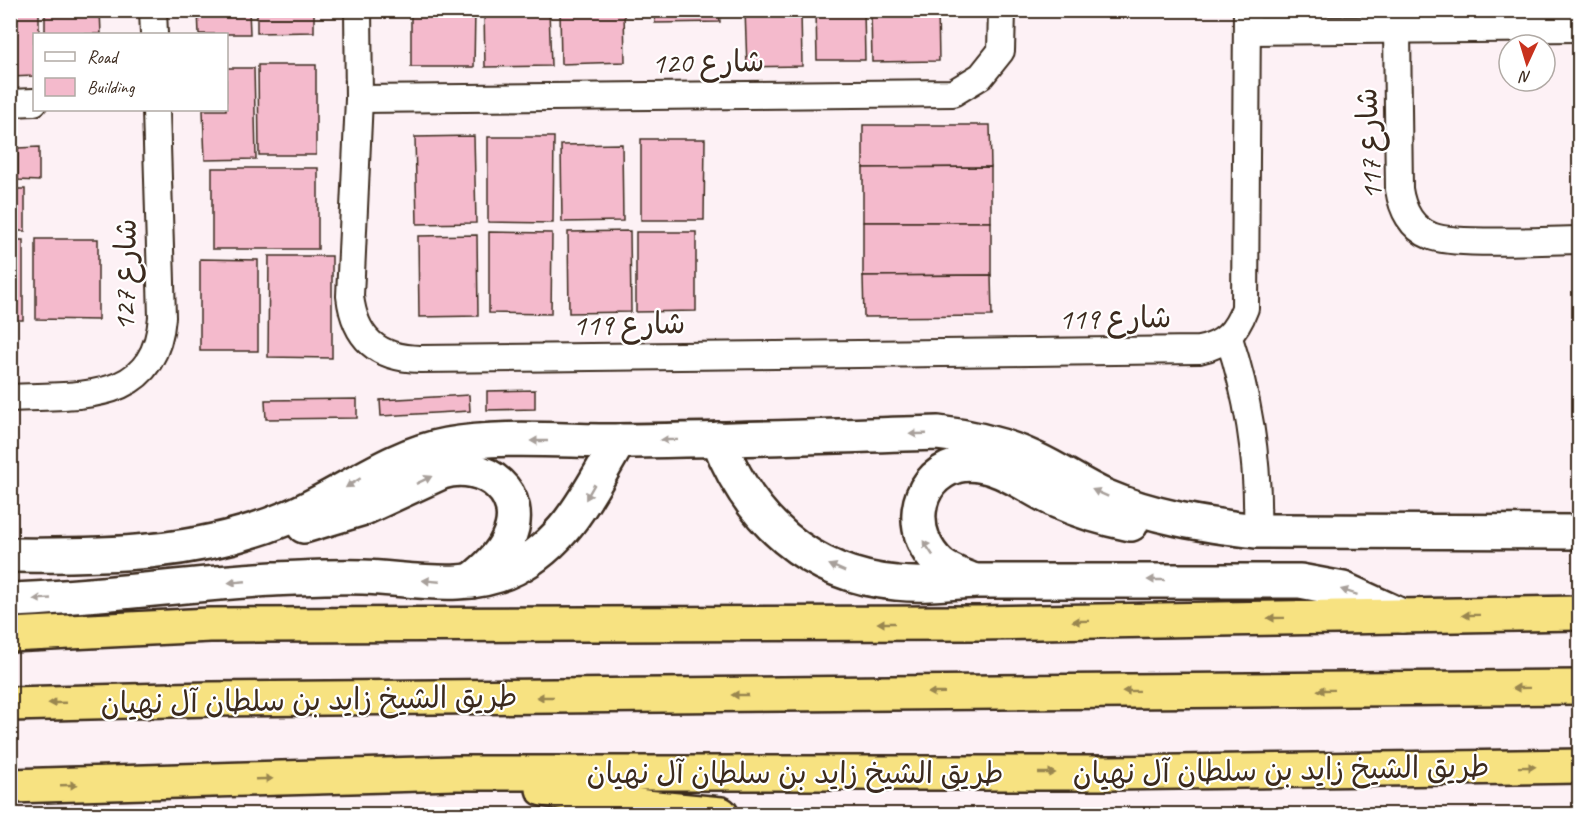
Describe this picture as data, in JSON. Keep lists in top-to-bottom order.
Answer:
{
  "streets": {
    "highway": ["طريق الشيخ زايد بن سلطان آل نهيان"],
    "street": [
      "شارع 120",
      "شارع 117",
      "شارع 127",
      "شارع 119"
    ]
  },
  "crossings": [
    ["شارع 120", "شارع 119"]
  ],
  "legend": ["Road", "Building"],
  "north": "bottom"
}
